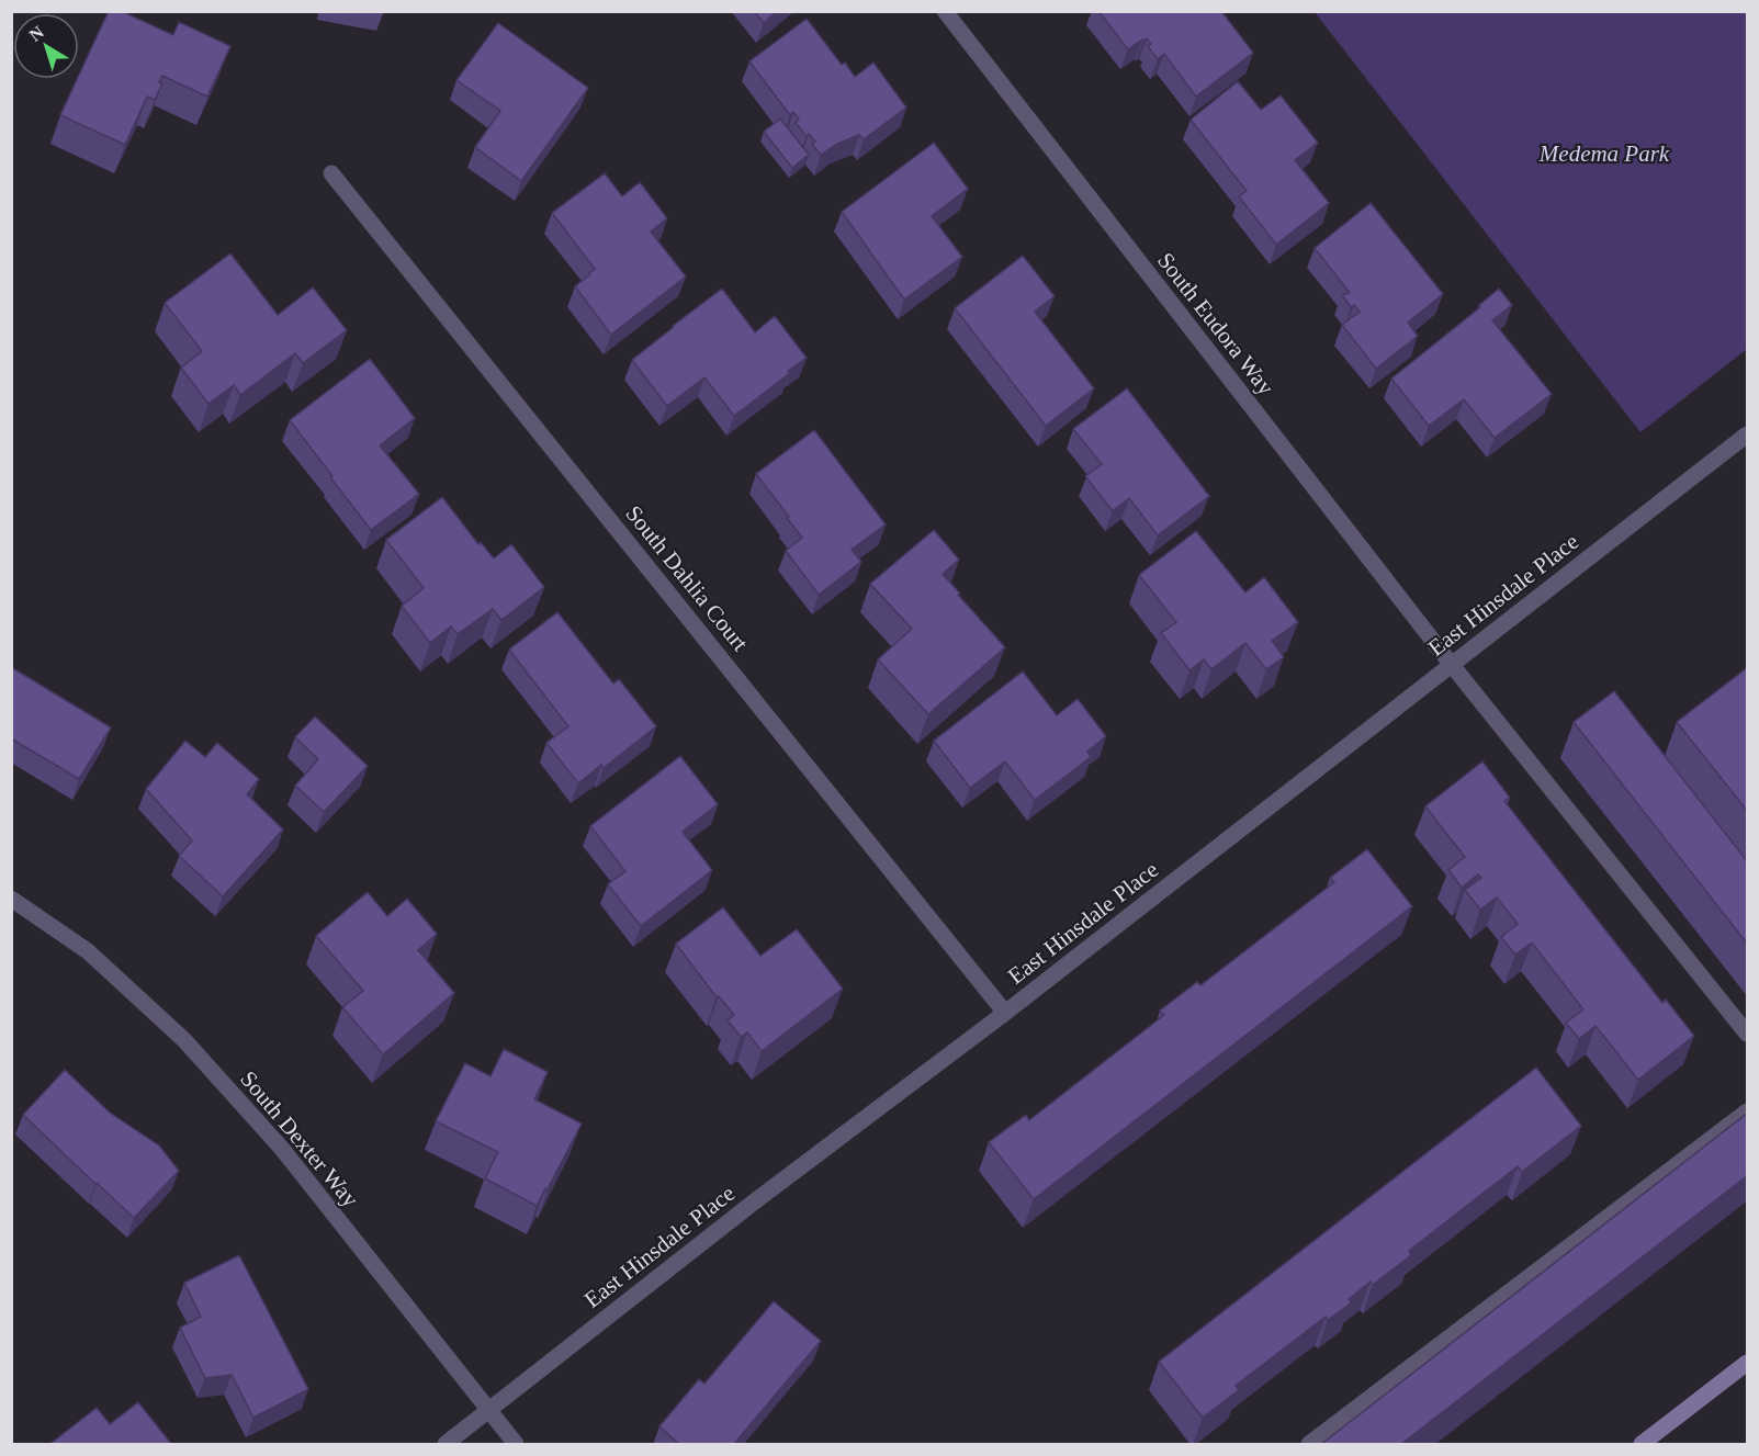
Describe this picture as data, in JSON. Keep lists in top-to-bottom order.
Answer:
{
  "streets": {
    "street": [
      "South Eudora Way",
      "South Dahlia Court",
      "East Hinsdale Place",
      "South Dexter Way"
    ]
  },
  "crossings": [
    ["South Eudora Way", "East Hinsdale Place"],
    ["South Dahlia Court", "East Hinsdale Place"],
    ["East Hinsdale Place", "South Dexter Way"]
  ],
  "parks": ["Medema Park"],
  "north": "top left"
}
